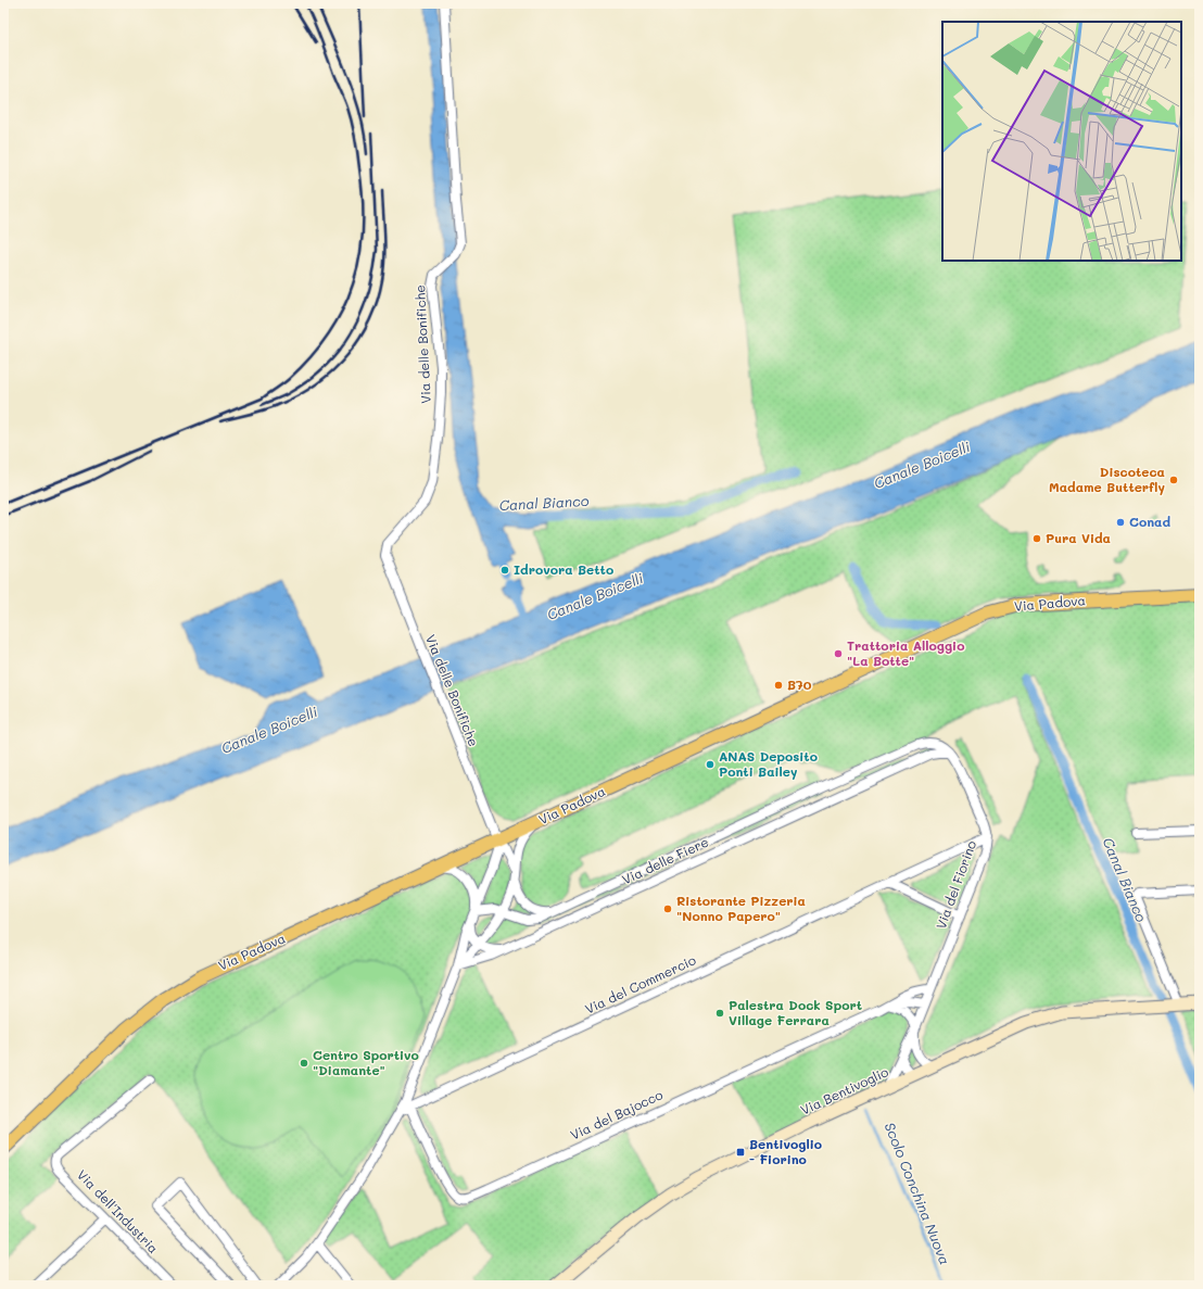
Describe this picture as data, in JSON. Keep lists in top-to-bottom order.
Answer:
{
  "streets": {
    "main road": ["Via Padova"],
    "street": [
      "Via delle Bonifiche",
      "Via delle Fiere",
      "Via del Fiorino",
      "Via del Commercio",
      "Via Bentivoglio",
      "Via del Bajocco",
      "Via dell'Industria"
    ]
  },
  "crossings": [
    ["Via delle Bonifiche", "Via Padova"],
    ["Via delle Fiere", "Via del Fiorino"],
    ["Via del Fiorino", "Via del Commercio"],
    ["Via del Fiorino", "Via Bentivoglio"],
    ["Via del Fiorino", "Via del Bajocco"],
    ["Via del Commercio", "Via del Bajocco"]
  ],
  "water": ["Canale Boicelli", "Canal Bianco", "Scolo Conchina Nuova"],
  "places": {
    "other": [
      "Discoteca Madame Butterfly",
      "Conad",
      "Pura Vida",
      "Idrovora Betto",
      "Trattoria Alloggio \"La Botte\"",
      "B70",
      "ANAS Deposito Ponti Bailey",
      "Ristorante Pizzeria \"Nonno Papero\"",
      "Palestra Dock Sport Village Ferrara",
      "Centro Sportivo \"Diamante\""
    ],
    "transit": ["Bentivoglio - Fiorino"]
  }
}
